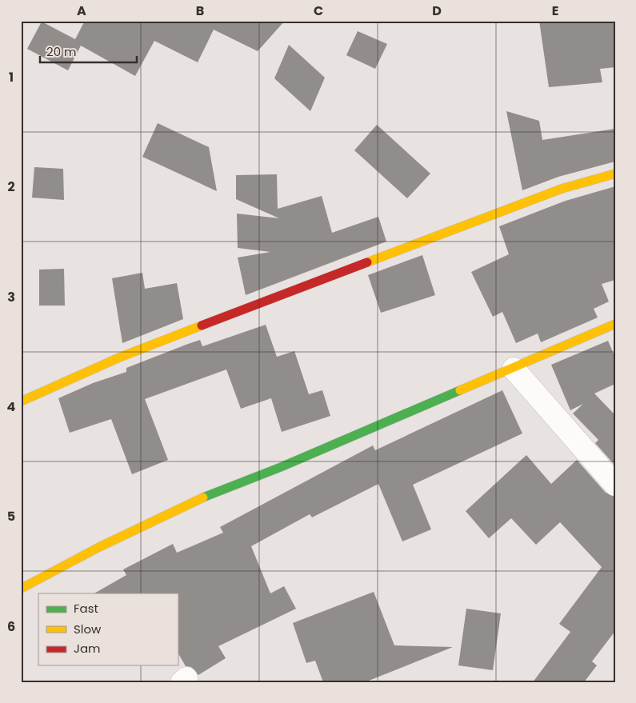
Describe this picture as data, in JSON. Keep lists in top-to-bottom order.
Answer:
{
  "legend": ["Fast", "Slow", "Jam"],
  "scale_bar": "20 m",
  "grid": {
    "columns": [
      "A",
      "B",
      "C",
      "D",
      "E"
    ],
    "rows": [
      "1",
      "2",
      "3",
      "4",
      "5",
      "6"
    ]
  }
}
